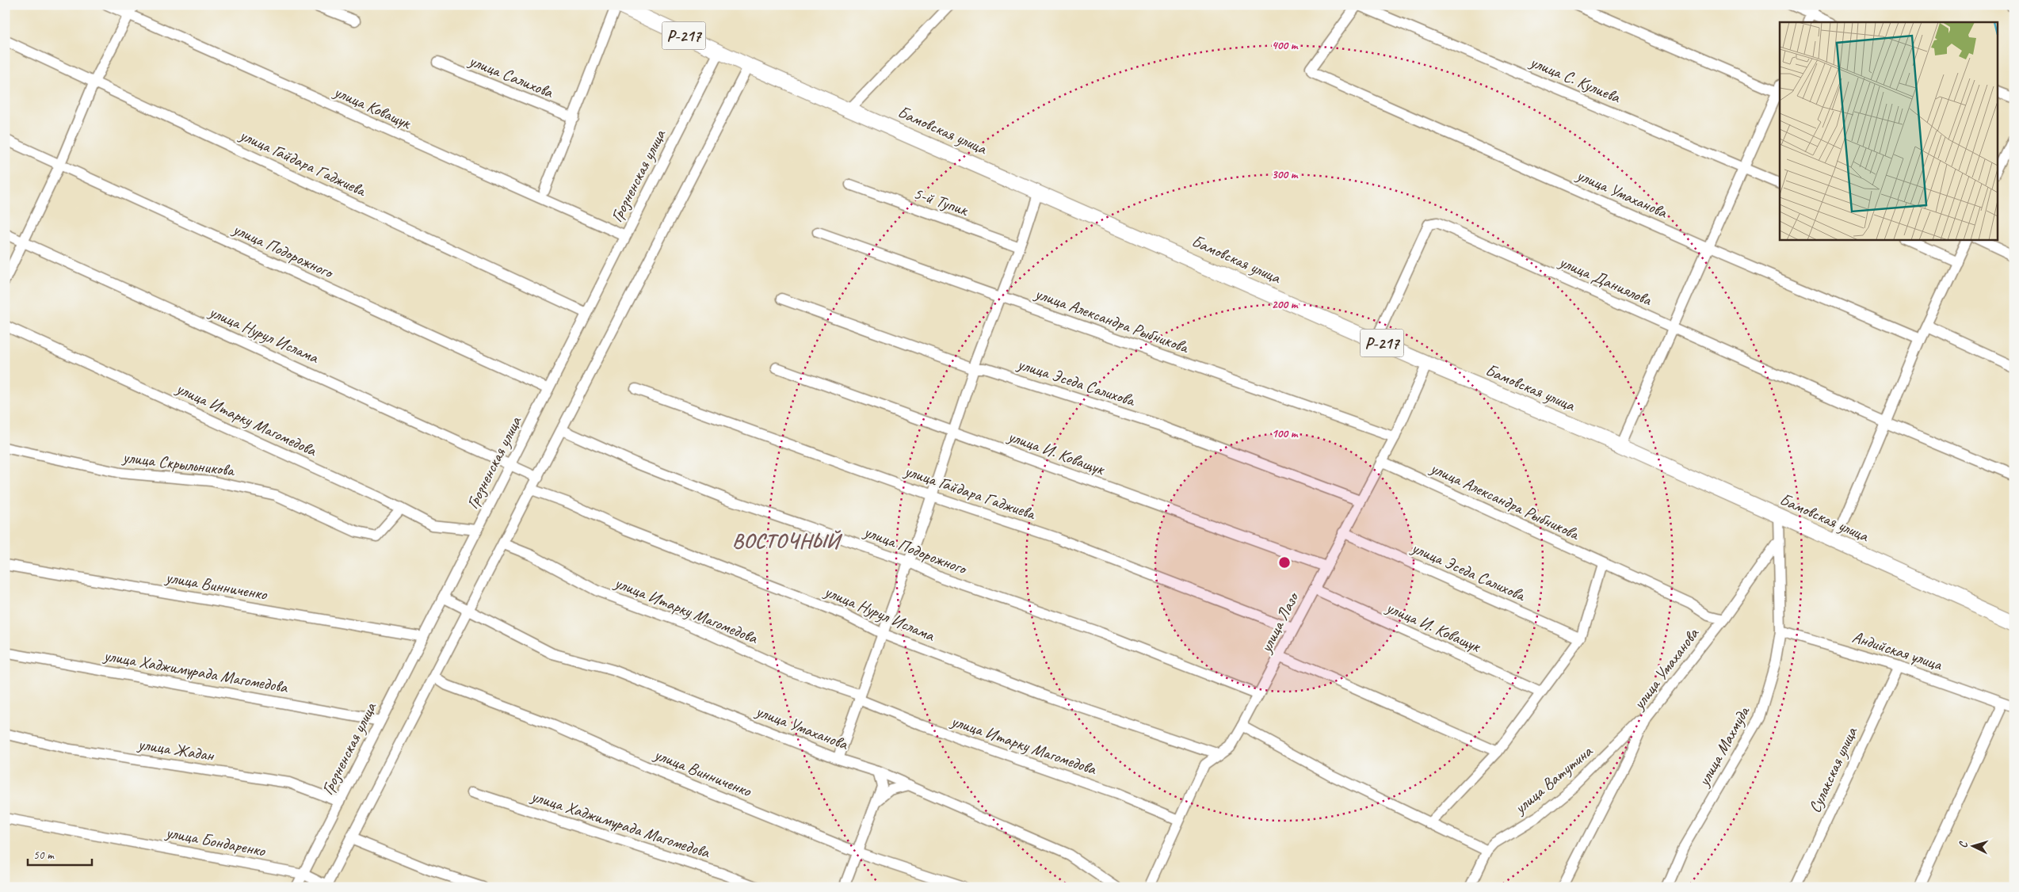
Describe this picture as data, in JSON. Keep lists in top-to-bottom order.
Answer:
{
  "streets": {
    "highway": ["Р-217", "Бамовская улица"],
    "street": [
      "улица Салихова",
      "улица С. Кулиева",
      "улица Коващук",
      "улица Гайдара Гаджиева",
      "Грозненская улица",
      "улица Умаханова",
      "5-й Тупик",
      "улица Подорожного",
      "улица Даниялова",
      "улица Александра Рыбникова",
      "улица Нурул Ислама",
      "улица Эседа Салихова",
      "улица Итарку Магомедова",
      "улица И. Коващук",
      "улица Скрыльникова",
      "улица Винниченко",
      "улица Лазо",
      "Андийская улица",
      "улица Хаджимурада Магомедова",
      "улица Махмуда",
      "улица Жадан",
      "Сулакская улица",
      "улица Ватутина",
      "улица Бондаренко"
    ]
  },
  "crossings": [
    ["улица С. Кулиева", "улица Умаханова"],
    ["улица Коващук", "Грозненская улица"],
    ["Бамовская улица", "Грозненская улица"],
    ["Бамовская улица", "улица Даниялова"],
    ["Бамовская улица", "улица Лазо"],
    ["Бамовская улица", "улица Махмуда"],
    ["улица Гайдара Гаджиева", "Грозненская улица"],
    ["улица Гайдара Гаджиева", "улица Лазо"],
    ["Грозненская улица", "улица Умаханова"],
    ["Грозненская улица", "улица Подорожного"],
    ["Грозненская улица", "улица Нурул Ислама"],
    ["Грозненская улица", "улица Итарку Магомедова"],
    ["Грозненская улица", "улица Винниченко"],
    ["Грозненская улица", "улица Хаджимурада Магомедова"],
    ["Грозненская улица", "улица Жадан"],
    ["Грозненская улица", "улица Бондаренко"],
    ["улица Умаханова", "улица Александра Рыбникова"],
    ["улица Умаханова", "улица Махмуда"],
    ["улица Умаханова", "улица Ватутина"],
    ["улица Подорожного", "улица Лазо"],
    ["улица Александра Рыбникова", "улица Лазо"],
    ["улица Нурул Ислама", "улица Лазо"],
    ["улица Эседа Салихова", "улица Лазо"],
    ["улица Итарку Магомедова", "улица Скрыльникова"],
    ["улица Итарку Магомедова", "улица Лазо"],
    ["улица И. Коващук", "улица Лазо"],
    ["Андийская улица", "улица Махмуда"],
    ["Андийская улица", "Сулакская улица"]
  ],
  "districts": ["ВОСТОЧНЫЙ"],
  "scale_bar": "50 m",
  "north": "left",
  "rings": [
    "400 m",
    "300 m",
    "200 m",
    "100 m"
  ]
}
